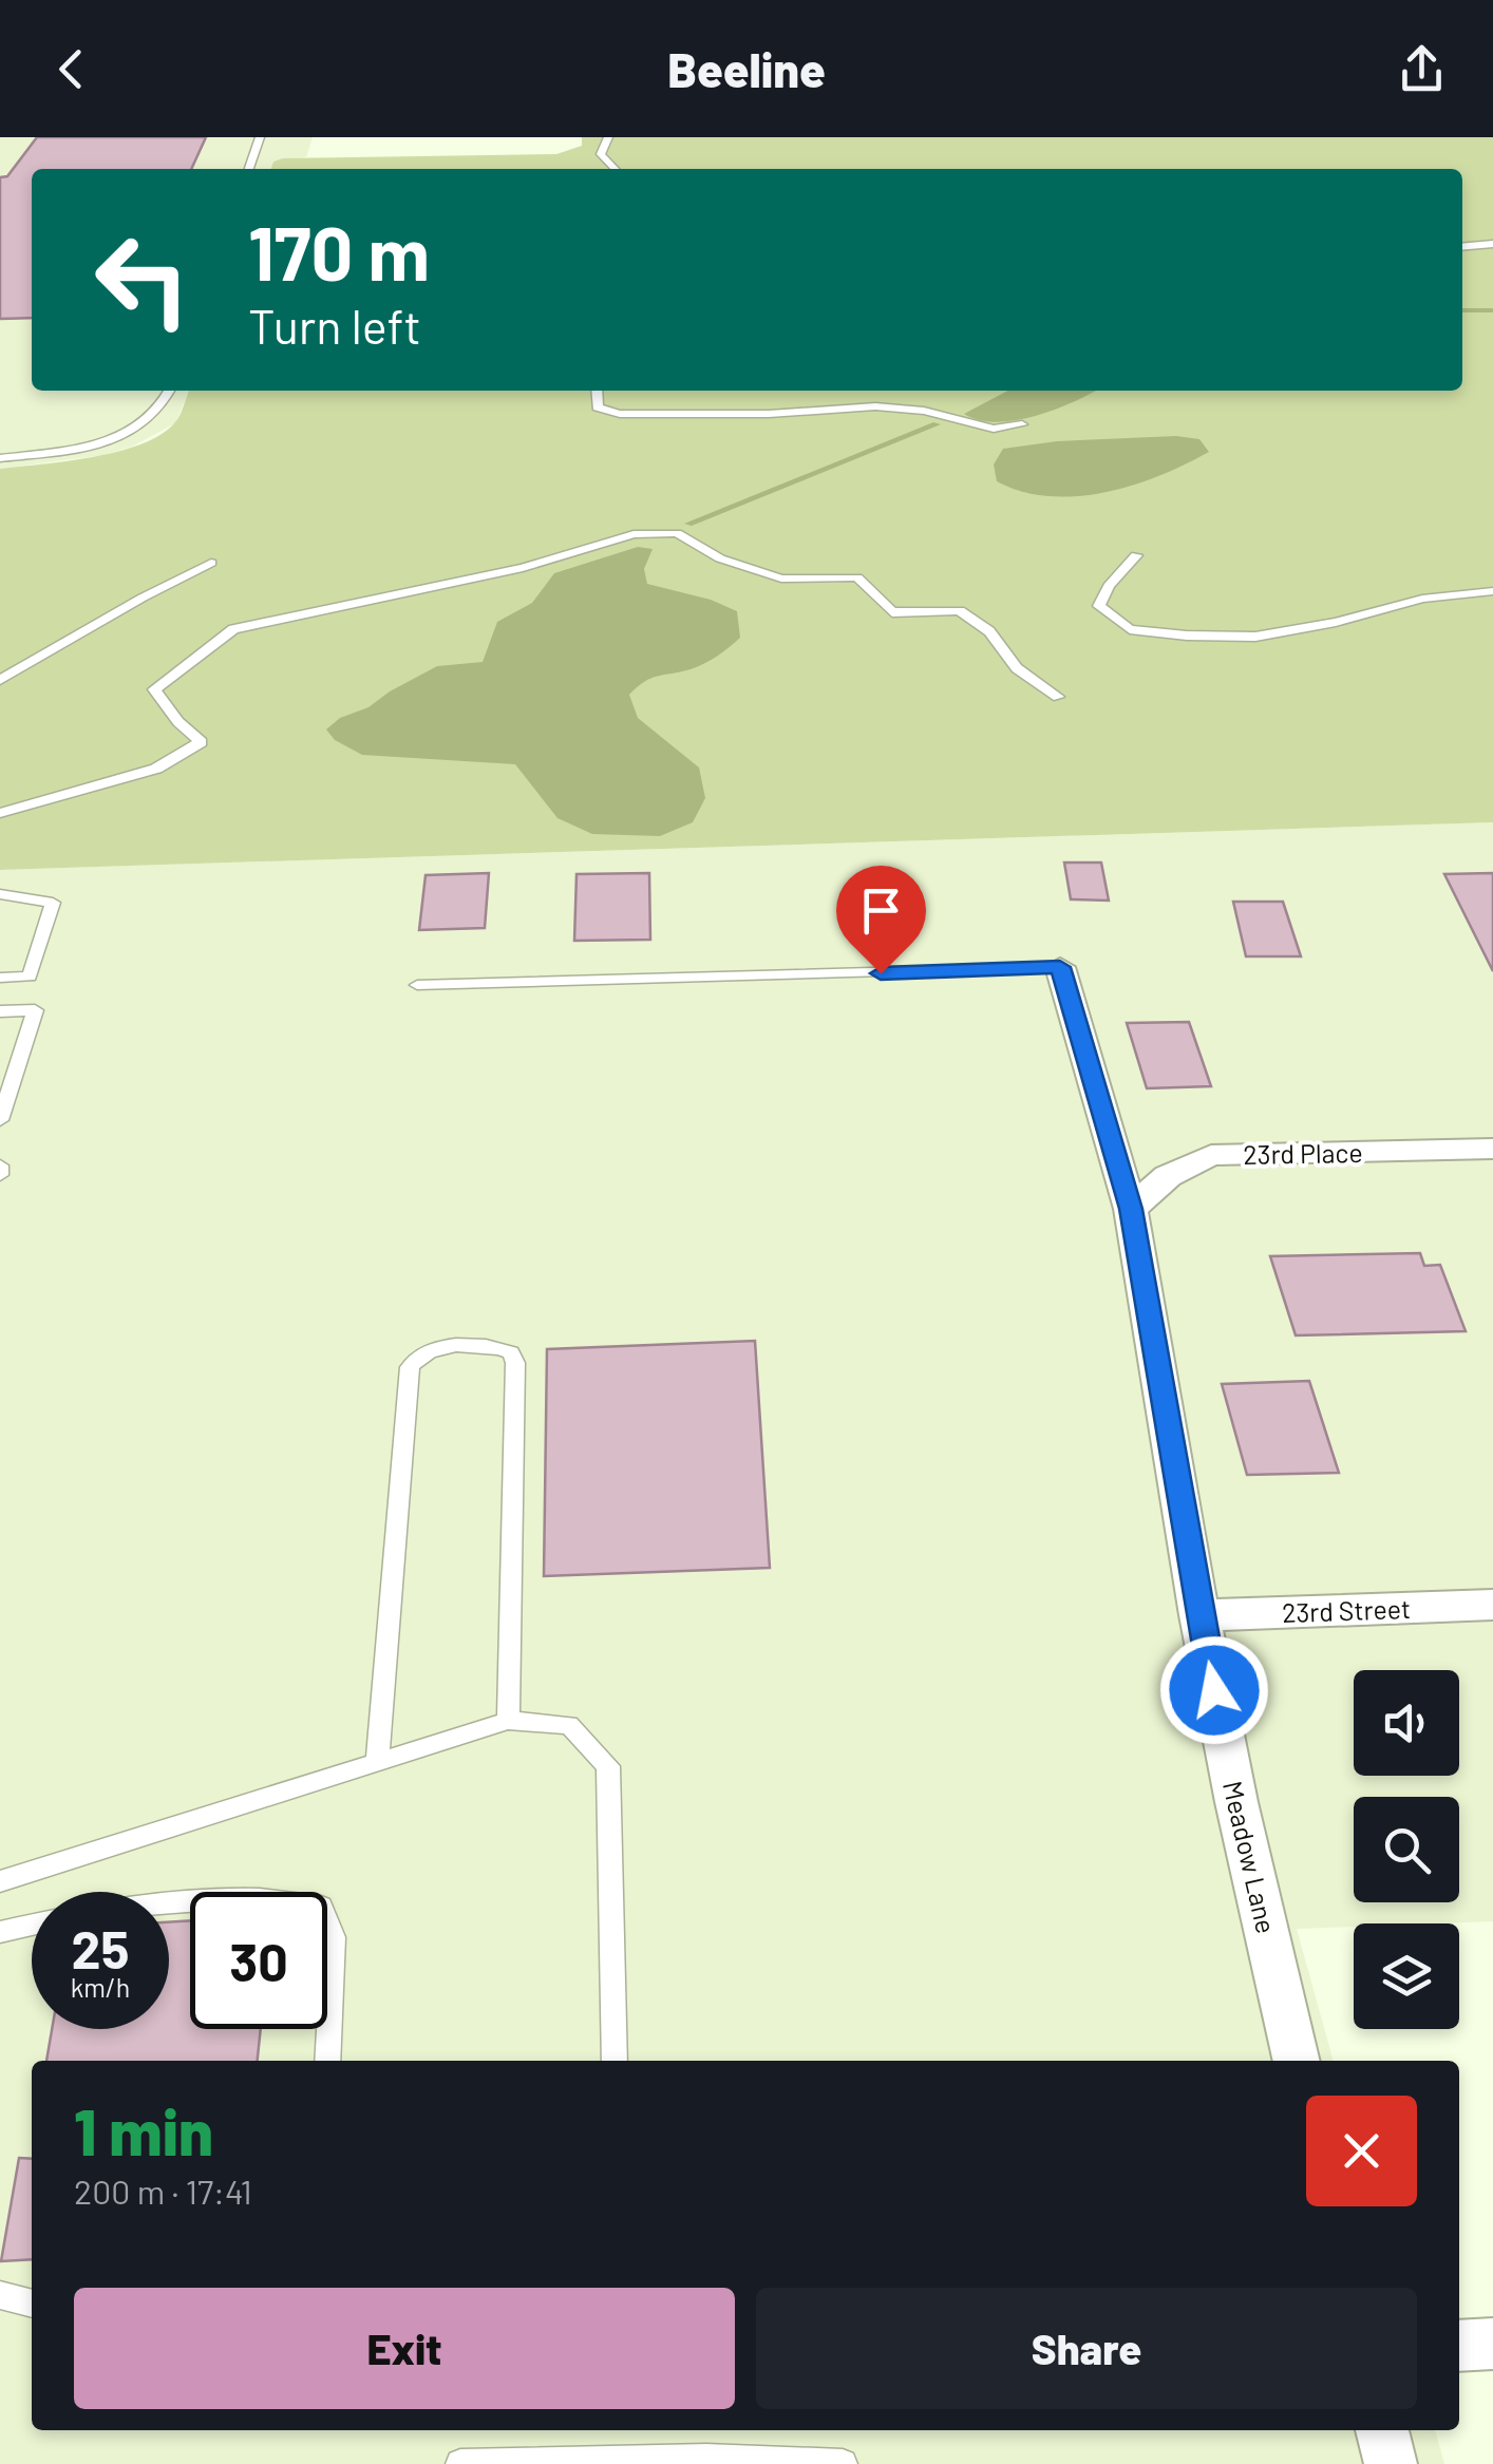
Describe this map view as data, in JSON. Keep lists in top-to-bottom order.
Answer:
{
  "streets": {
    "street": ["23rd Place", "23rd Street", "Meadow Lane"]
  },
  "crossings": [
    ["23rd Place", "Meadow Lane"],
    ["23rd Street", "Meadow Lane"]
  ],
  "page": {
    "header": "Beeline",
    "turn": ["170 m", "Turn left"],
    "speed": "25 km/h",
    "limit": "30",
    "heading": ["1 min", "200 m · 17:41"],
    "buttons": ["Exit", "Share"]
  }
}
